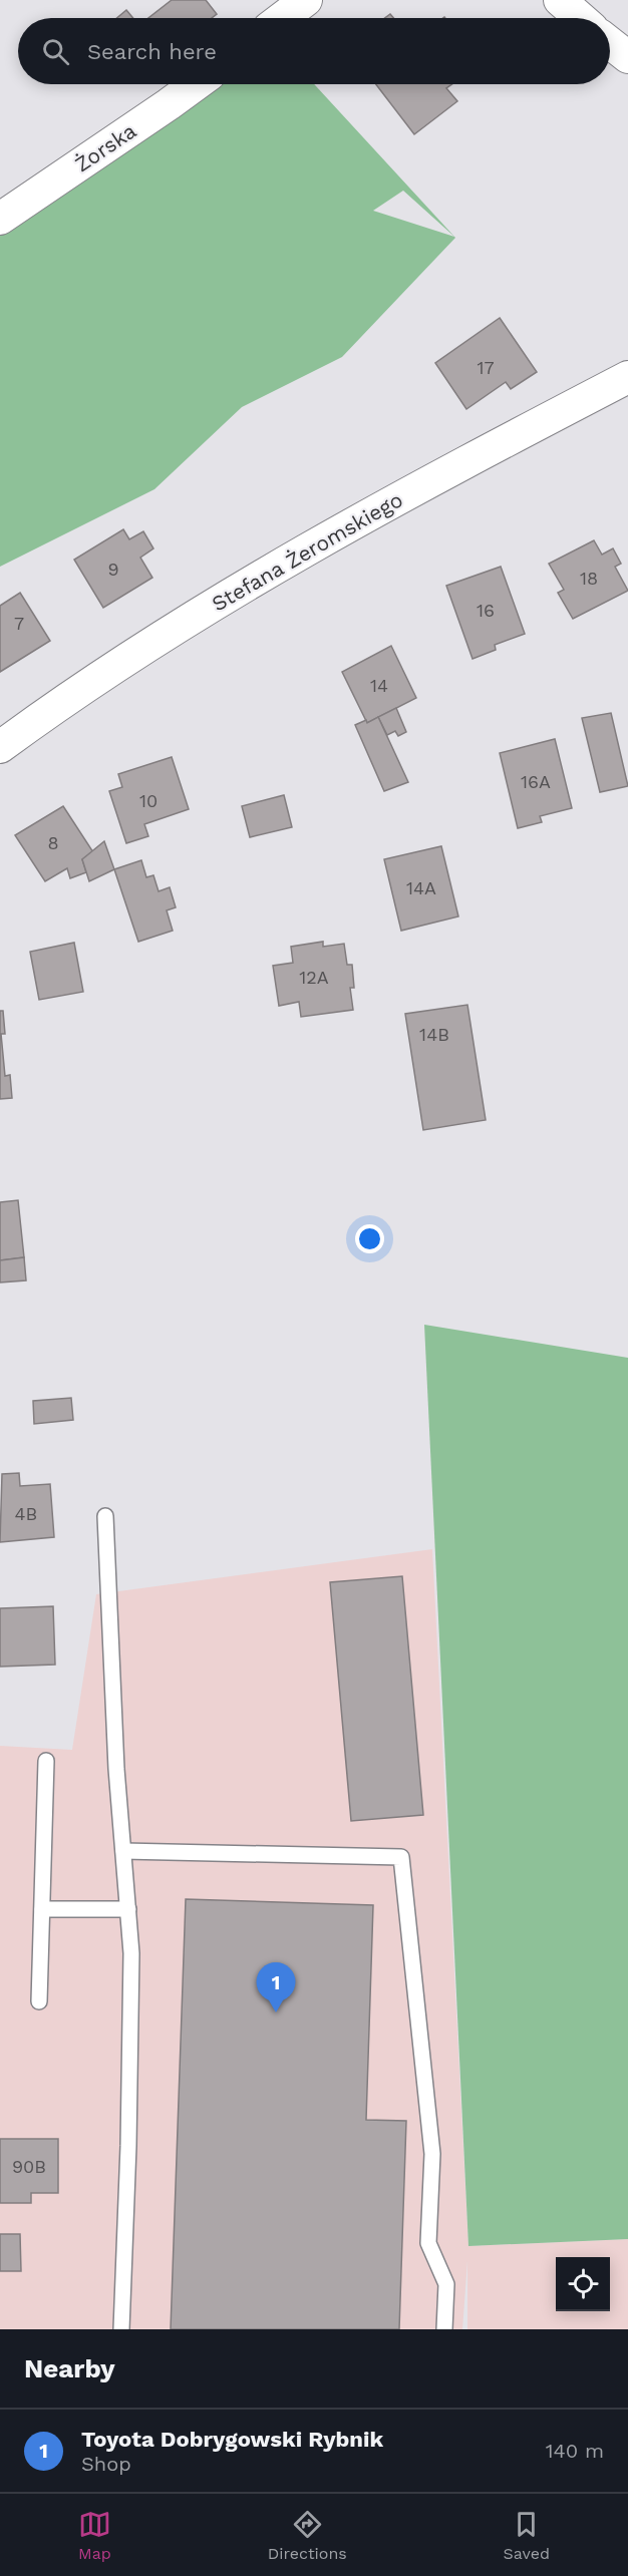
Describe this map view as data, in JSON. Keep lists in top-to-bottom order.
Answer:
{
  "streets": {
    "street": ["Żorska", "Stefana Żeromskiego"]
  },
  "house_numbers": [
    "17",
    "9",
    "18",
    "16",
    "7",
    "14",
    "16A",
    "10",
    "8",
    "14A",
    "12A",
    "14B",
    "4B",
    "90B"
  ],
  "page": {
    "search": "Search here",
    "pins": "1",
    "heading": "Nearby",
    "list": [
      {
        "mark": "1",
        "name": "Toyota Dobrygowski Rybnik",
        "note": "Shop",
        "value": "140 m"
      }
    ],
    "nav": ["Map", "Directions", "Saved"]
  }
}
